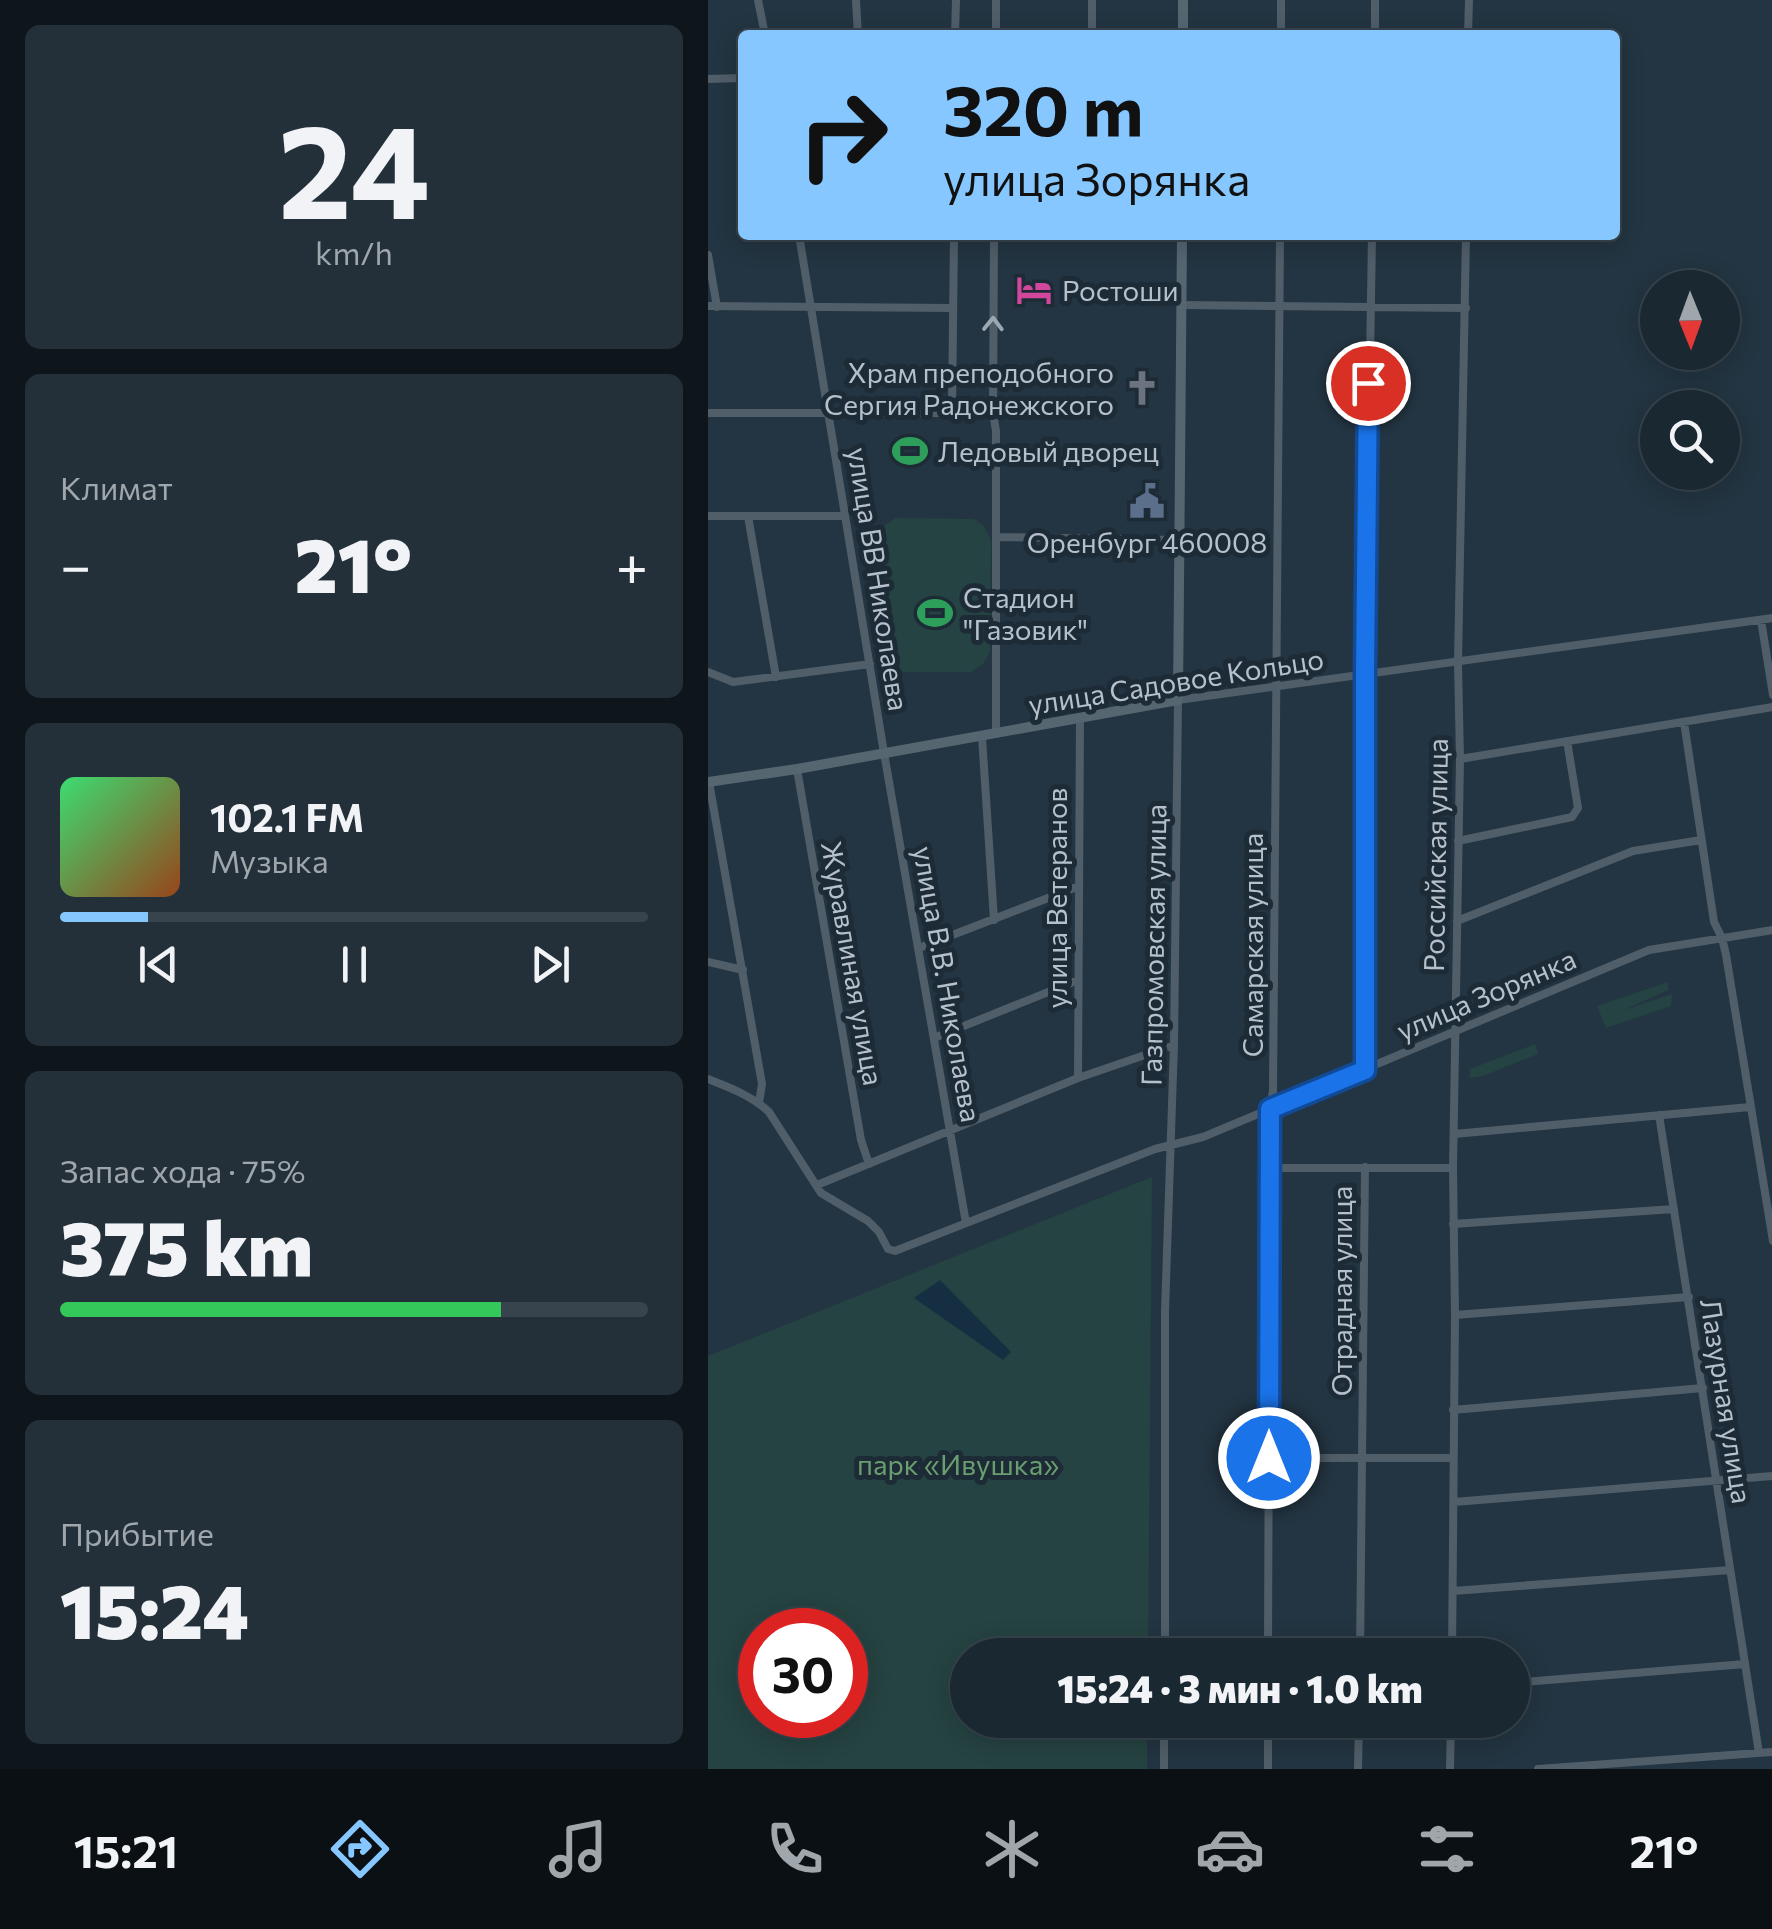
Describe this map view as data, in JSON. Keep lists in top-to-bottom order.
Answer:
{
  "streets": {
    "main road": ["улица Садовое Кольцо", "Газпромовская улица"],
    "street": [
      "улица ВВ Николаева",
      "Российская улица",
      "улица Ветеранов",
      "Самарская улица",
      "Журавлиная улица",
      "улица В.В. Николаева",
      "улица Зорянка",
      "Отрадная улица",
      "Лазурная улица"
    ]
  },
  "crossings": [
    ["улица ВВ Николаева", "улица Садовое Кольцо"],
    ["улица ВВ Николаева", "улица В.В. Николаева"],
    ["улица Садовое Кольцо", "Российская улица"],
    ["улица Садовое Кольцо", "улица Ветеранов"],
    ["улица Садовое Кольцо", "Газпромовская улица"],
    ["улица Садовое Кольцо", "Самарская улица"],
    ["улица Садовое Кольцо", "Журавлиная улица"],
    ["улица Садовое Кольцо", "улица В.В. Николаева"],
    ["Российская улица", "улица Зорянка"],
    ["Газпромовская улица", "улица Зорянка"],
    ["Самарская улица", "улица Зорянка"],
    ["улица В.В. Николаева", "улица Зорянка"]
  ],
  "parks": ["парк «Ивушка»"],
  "places": {
    "hotel": ["Ростоши"],
    "church": ["Храм преподобного Сергия Радонежского"],
    "sports": ["Ледовый дворец", "Стадион \"Газовик\""],
    "public building": ["Оренбург 460008"]
  },
  "north": "bottom",
  "page": {
    "tile": [
      ["24", "km/h"],
      "Климат",
      ["Запас хода · 75%", "375 km"],
      ["Прибытие", "15:24"]
    ],
    "turn": ["320 m", "улица Зорянка"],
    "heat": ["−", "21°", "+"],
    "song": ["102.1 FM", "Музыка"],
    "limit": "30",
    "trip": "15:24 · 3 мин · 1.0 km",
    "tabs": ["15:21", "21°"]
  }
}
